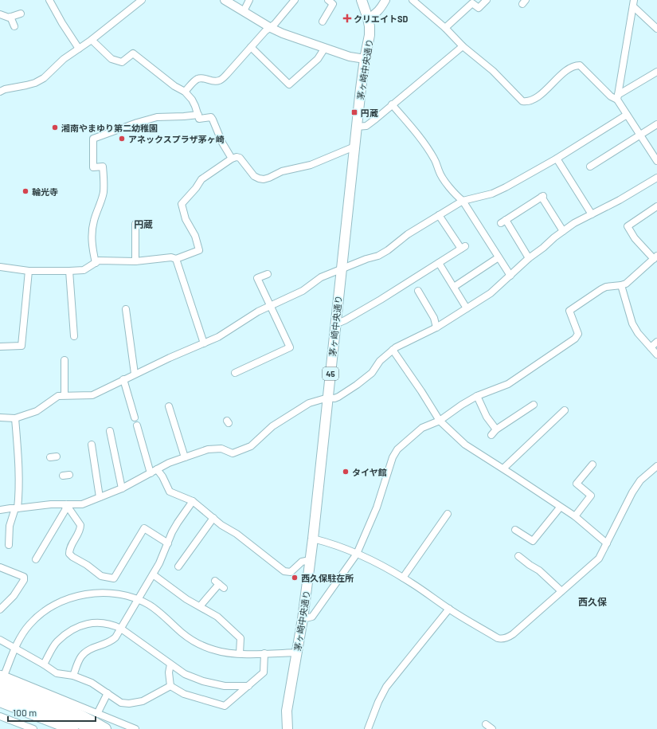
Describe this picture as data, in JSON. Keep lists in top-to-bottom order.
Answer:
{
  "streets": {
    "main road": ["茅ヶ崎中央通り", "45"]
  },
  "districts": ["円蔵", "西久保"],
  "places": {
    "health": ["クリエイトSD"],
    "transit": ["円蔵"],
    "other": [
      "湘南やまゆり第二幼稚園",
      "アネックスプラザ茅ヶ崎",
      "輪光寺",
      "タイヤ館",
      "西久保駐在所"
    ]
  },
  "scale_bar": "100 m"
}
